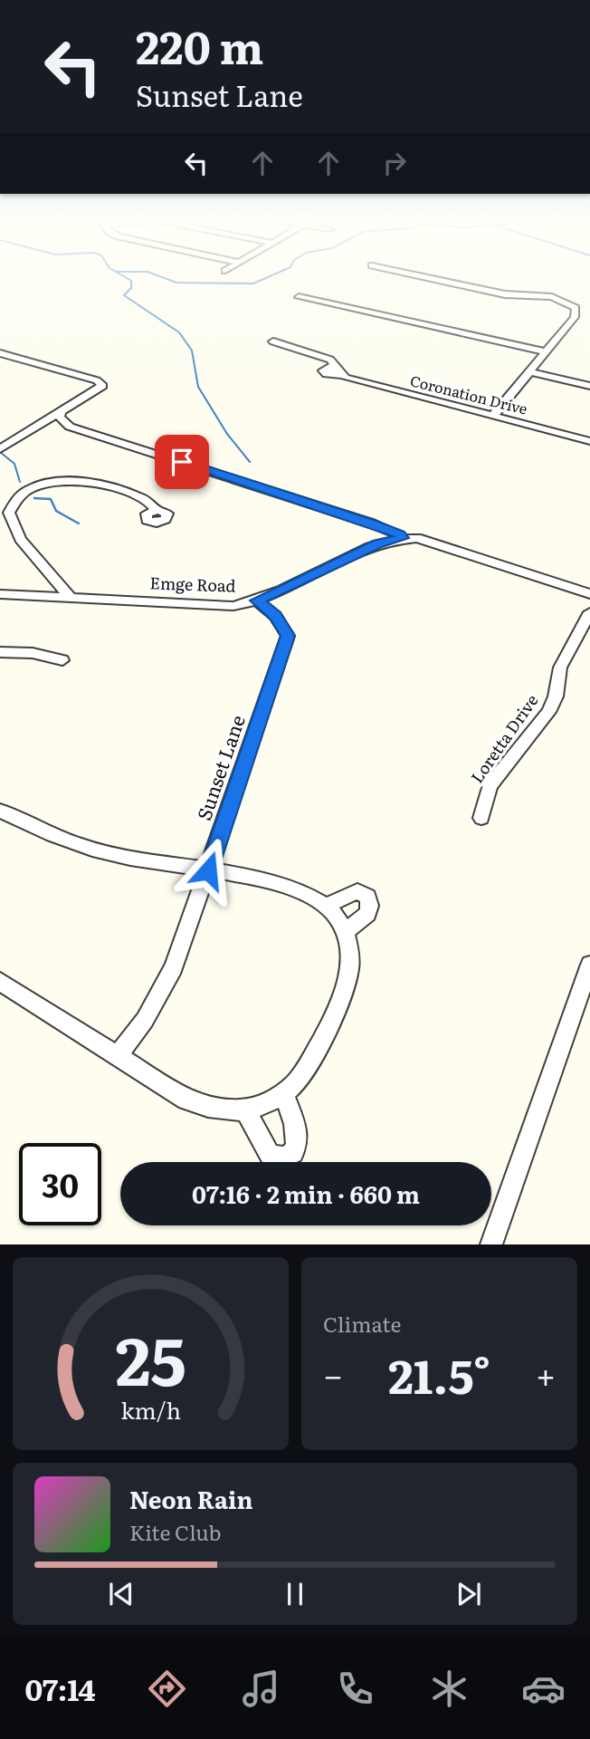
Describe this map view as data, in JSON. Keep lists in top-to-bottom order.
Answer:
{
  "streets": {
    "street": [
      "Coronation Drive",
      "Emge Road",
      "Loretta Drive",
      "Sunset Lane"
    ]
  },
  "crossings": [
    ["Emge Road", "Sunset Lane"]
  ],
  "page": {
    "turn": ["220 m", "Sunset Lane"],
    "limit": "30",
    "trip": "07:16 · 2 min · 660 m",
    "tile": "Climate",
    "heat": ["−", "21.5°", "+"],
    "song": ["Neon Rain", "Kite Club"],
    "tabs": "07:14",
    "gauge": ["25", "km/h"]
  }
}
